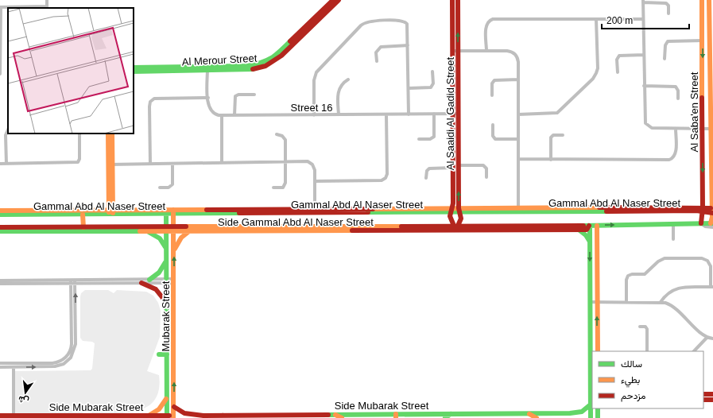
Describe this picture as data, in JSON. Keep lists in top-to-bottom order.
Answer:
{
  "streets": {
    "main road": [
      "Al Merour Street",
      "Al Saba'en Street",
      "Al Saaidi Al Gadid Street",
      "Gammal Abd Al Naser Street",
      "Side Gammal Abd Al Naser Street",
      "Mubarak Street",
      "Side Mubarak Street"
    ],
    "street": ["Street 16"]
  },
  "crossings": [
    ["Street 16", "Al Saaidi Al Gadid Street"],
    ["Al Saba'en Street", "Gammal Abd Al Naser Street"],
    ["Al Saaidi Al Gadid Street", "Gammal Abd Al Naser Street"],
    ["Al Saaidi Al Gadid Street", "Side Gammal Abd Al Naser Street"],
    ["Gammal Abd Al Naser Street", "Side Gammal Abd Al Naser Street"],
    ["Gammal Abd Al Naser Street", "Mubarak Street"],
    ["Side Gammal Abd Al Naser Street", "Mubarak Street"],
    ["Mubarak Street", "Side Mubarak Street"]
  ],
  "legend": ["سالك", "بطيء", "مزدحم"],
  "scale_bar": "200 m",
  "north": "bottom"
}
